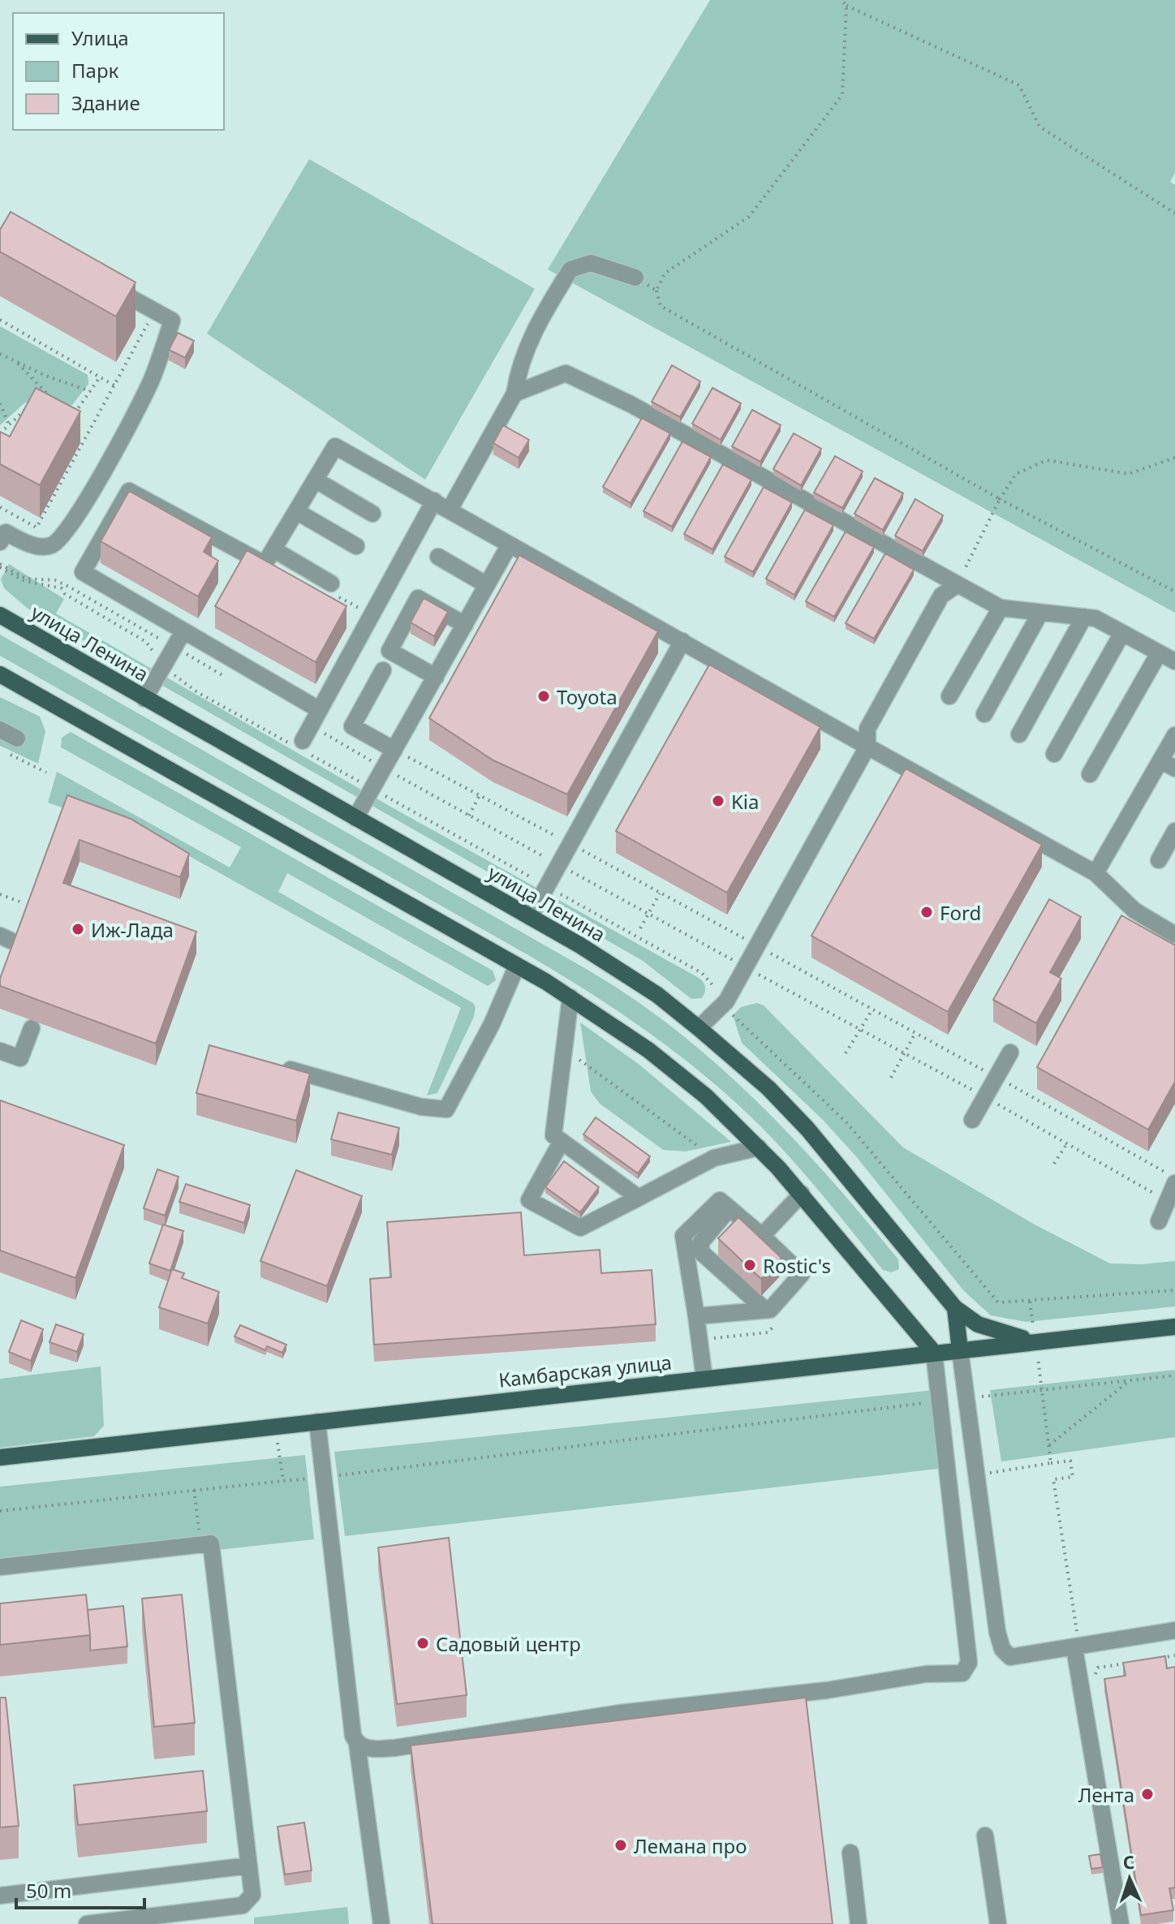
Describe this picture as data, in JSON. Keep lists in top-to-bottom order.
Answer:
{
  "streets": {
    "main road": ["улица Ленина", "Камбарская улица"]
  },
  "crossings": [
    ["улица Ленина", "Камбарская улица"]
  ],
  "places": [
    "Toyota",
    "Kia",
    "Ford",
    "Иж-Лада",
    "Rostic's",
    "Садовый центр",
    "Лента",
    "Лемана про"
  ],
  "legend": ["Улица", "Парк", "Здание"],
  "scale_bar": "50 m",
  "north": "top"
}
